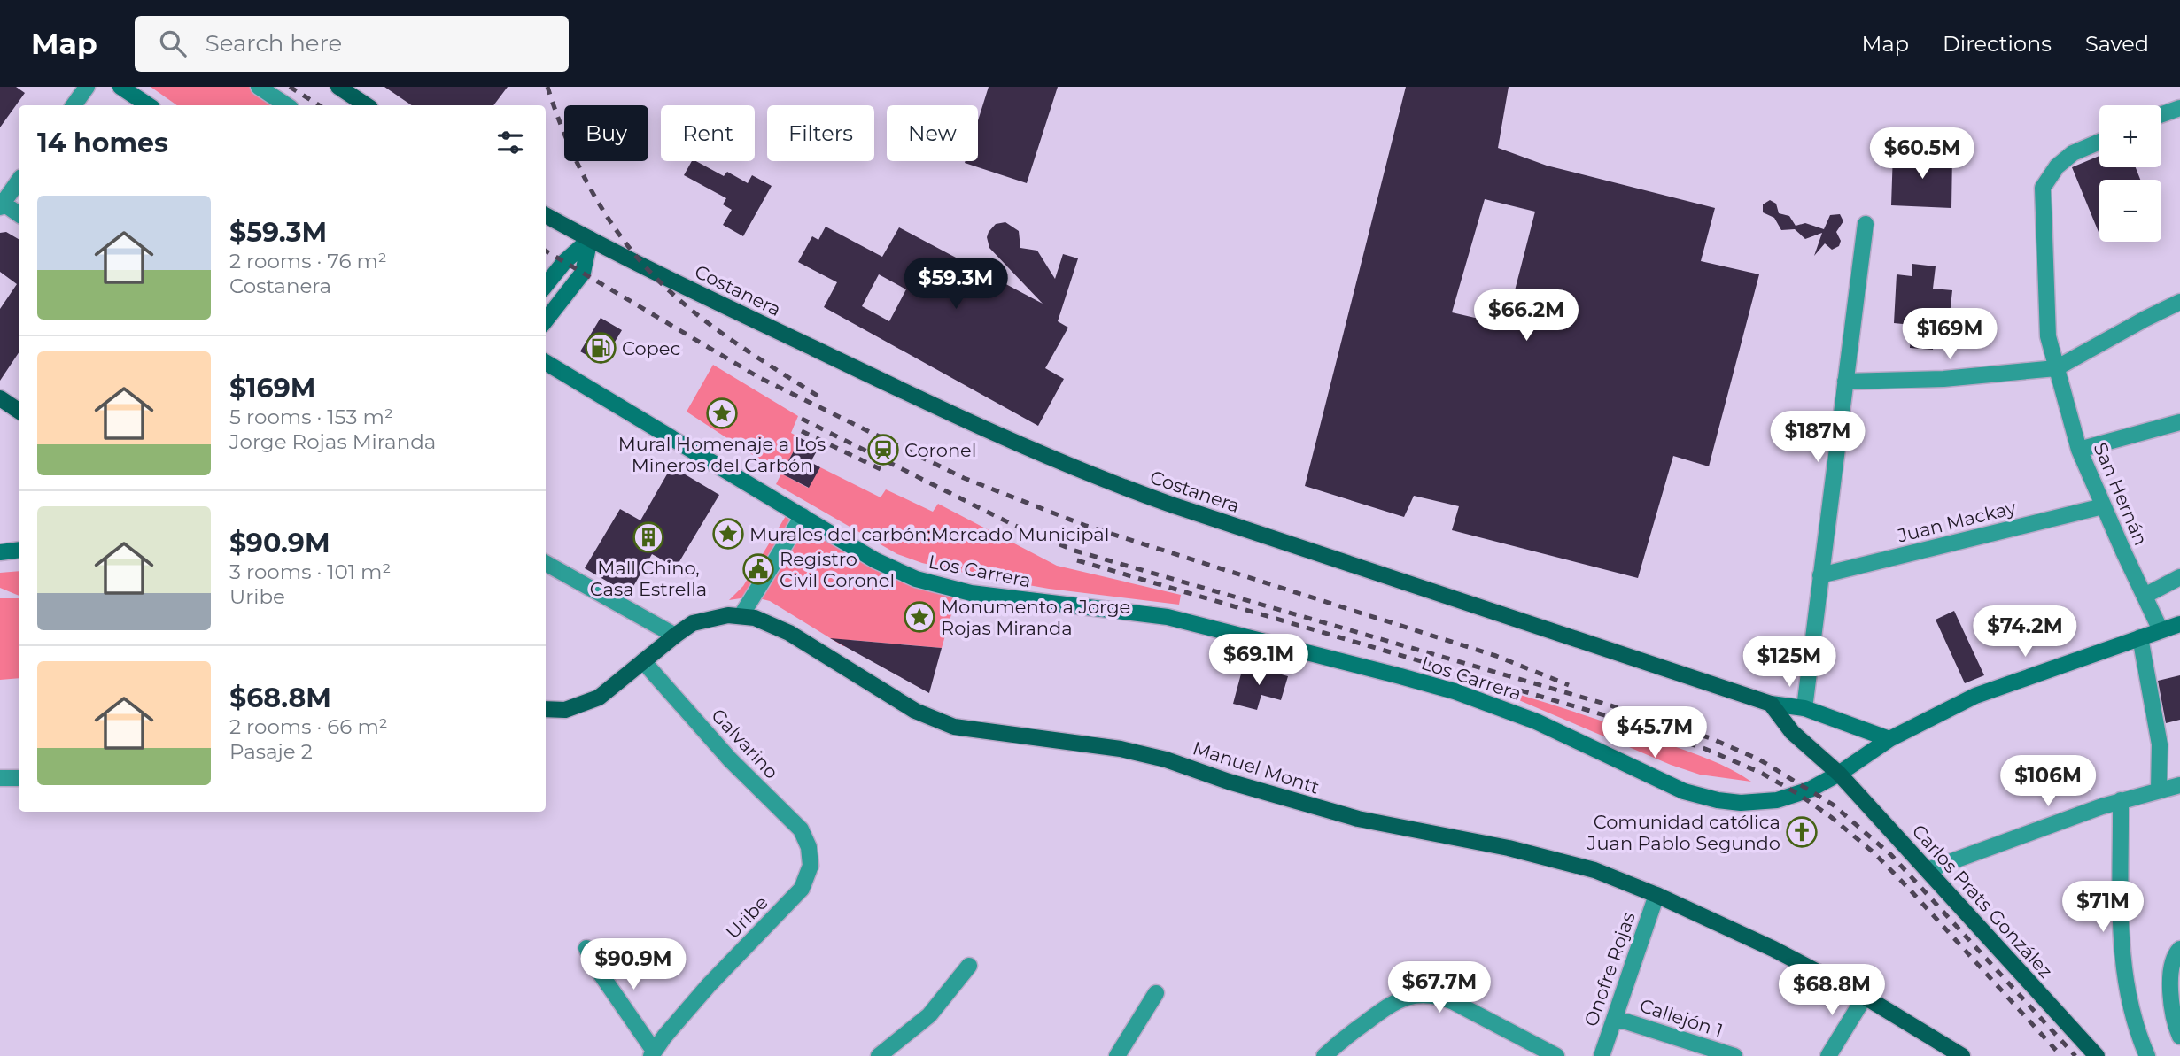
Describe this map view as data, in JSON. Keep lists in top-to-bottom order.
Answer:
{
  "streets": {
    "main road": [
      "Costanera",
      "Los Carrera",
      "Manuel Montt",
      "Carlos Prats González"
    ],
    "street": [
      "San Hernán",
      "Juan Mackay",
      "Galvarino",
      "Uribe",
      "Onofre Rojas",
      "Callejón 1"
    ]
  },
  "crossings": [
    ["San Hernán", "Juan Mackay"],
    ["San Hernán", "Los Carrera"],
    ["Los Carrera", "Carlos Prats González"],
    ["Galvarino", "Manuel Montt"],
    ["Galvarino", "Uribe"],
    ["Manuel Montt", "Onofre Rojas"],
    ["Onofre Rojas", "Callejón 1"]
  ],
  "places": {
    "fuel station": ["Copec"],
    "place": ["Mural Homenaje a Los Mineros del Carbón", "Murales del carbón:Mercado Municipal", "Monumento a Jorge Rojas Miranda"],
    "station": ["Coronel"],
    "building": ["Mall Chino, Casa Estrella"],
    "public building": ["Registro Civil Coronel"],
    "church": ["Comunidad católica Juan Pablo Segundo"]
  },
  "page": {
    "header": "Map",
    "search": "Search here",
    "nav": ["Map", "Directions", "Saved"],
    "map_buttons": ["+", "−"],
    "chip": [
      "Buy",
      "Rent",
      "Filters",
      "New"
    ],
    "heading": "14 homes",
    "price": [
      "$60.5M",
      "$59.3M",
      "$66.2M",
      "$169M",
      "$187M",
      "$74.2M",
      "$69.1M",
      "$125M",
      "$45.7M",
      "$106M",
      "$71M",
      "$90.9M",
      "$67.7M",
      "$68.8M"
    ],
    "list": [
      {
        "name": "$59.3M",
        "note": "2 rooms · 76 m² · Costanera"
      },
      {
        "name": "$169M",
        "note": "5 rooms · 153 m² · Jorge Rojas Miranda"
      },
      {
        "name": "$90.9M",
        "note": "3 rooms · 101 m² · Uribe"
      },
      {
        "name": "$68.8M",
        "note": "2 rooms · 66 m² · Pasaje 2"
      }
    ]
  }
}
